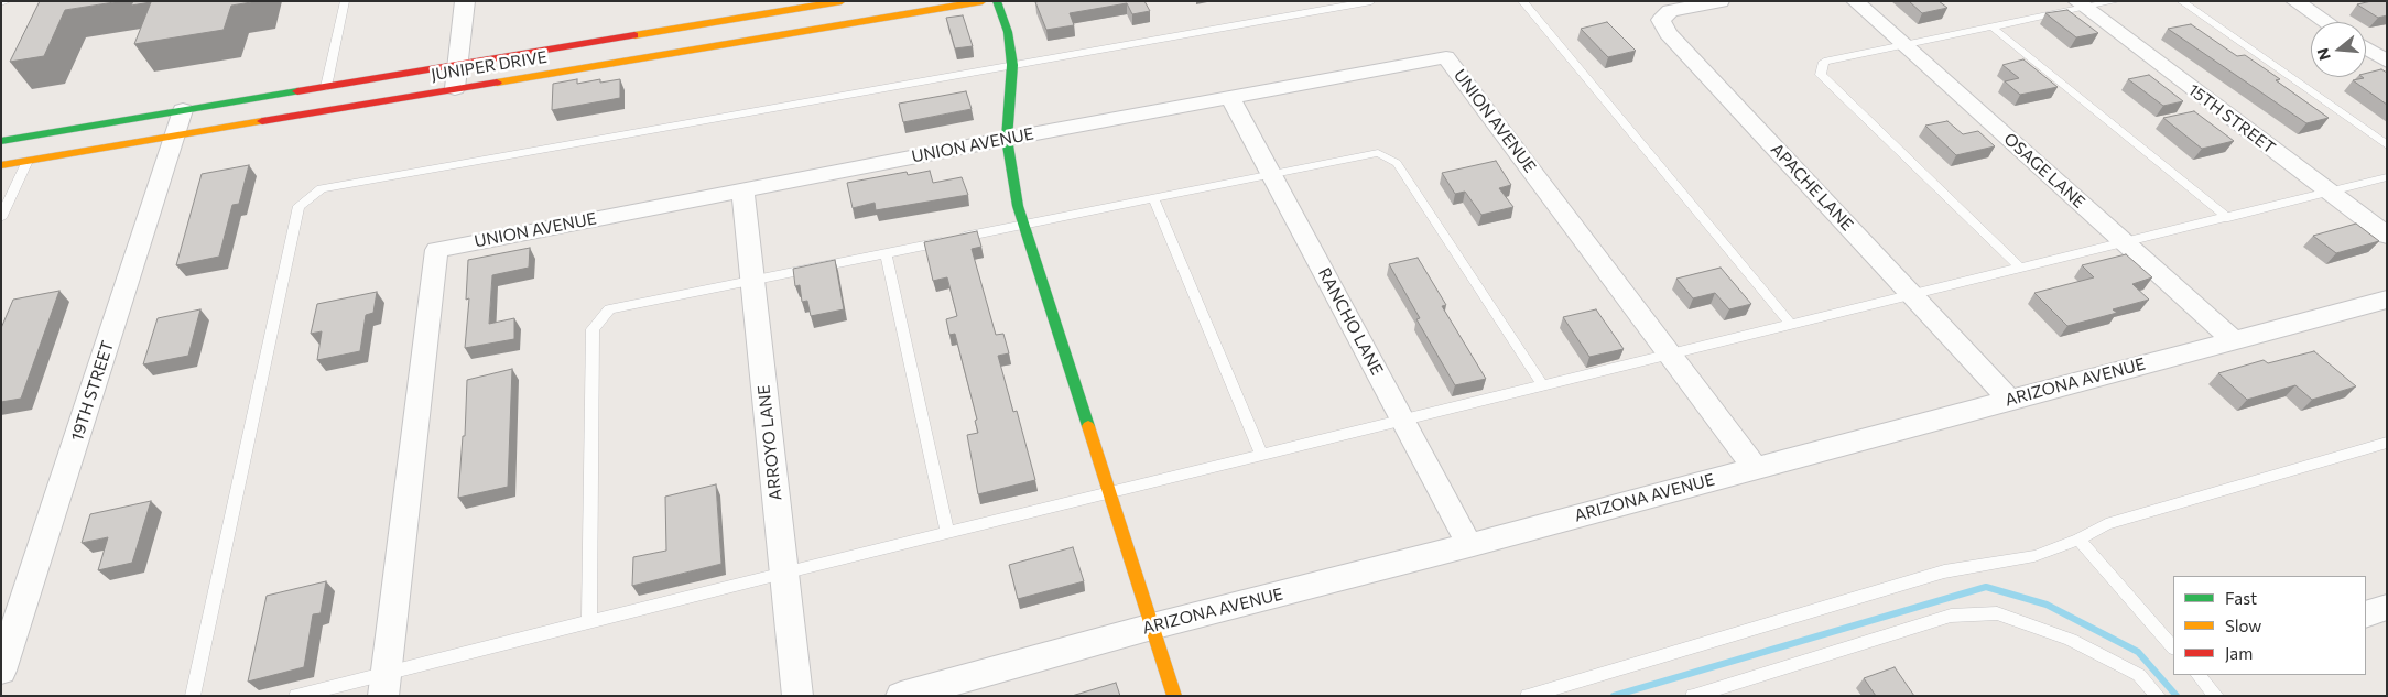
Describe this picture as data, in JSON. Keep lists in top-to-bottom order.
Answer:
{
  "streets": {
    "street": [
      "JUNIPER DRIVE",
      "15TH STREET",
      "UNION AVENUE",
      "OSAGE LANE",
      "APACHE LANE",
      "RANCHO LANE",
      "ARIZONA AVENUE",
      "19TH STREET",
      "ARROYO LANE"
    ]
  },
  "crossings": [
    ["JUNIPER DRIVE", "19TH STREET"],
    ["UNION AVENUE", "RANCHO LANE"],
    ["UNION AVENUE", "ARIZONA AVENUE"],
    ["UNION AVENUE", "ARROYO LANE"],
    ["OSAGE LANE", "ARIZONA AVENUE"],
    ["APACHE LANE", "ARIZONA AVENUE"],
    ["RANCHO LANE", "ARIZONA AVENUE"]
  ],
  "legend": ["Fast", "Slow", "Jam"],
  "north": "left"
}
